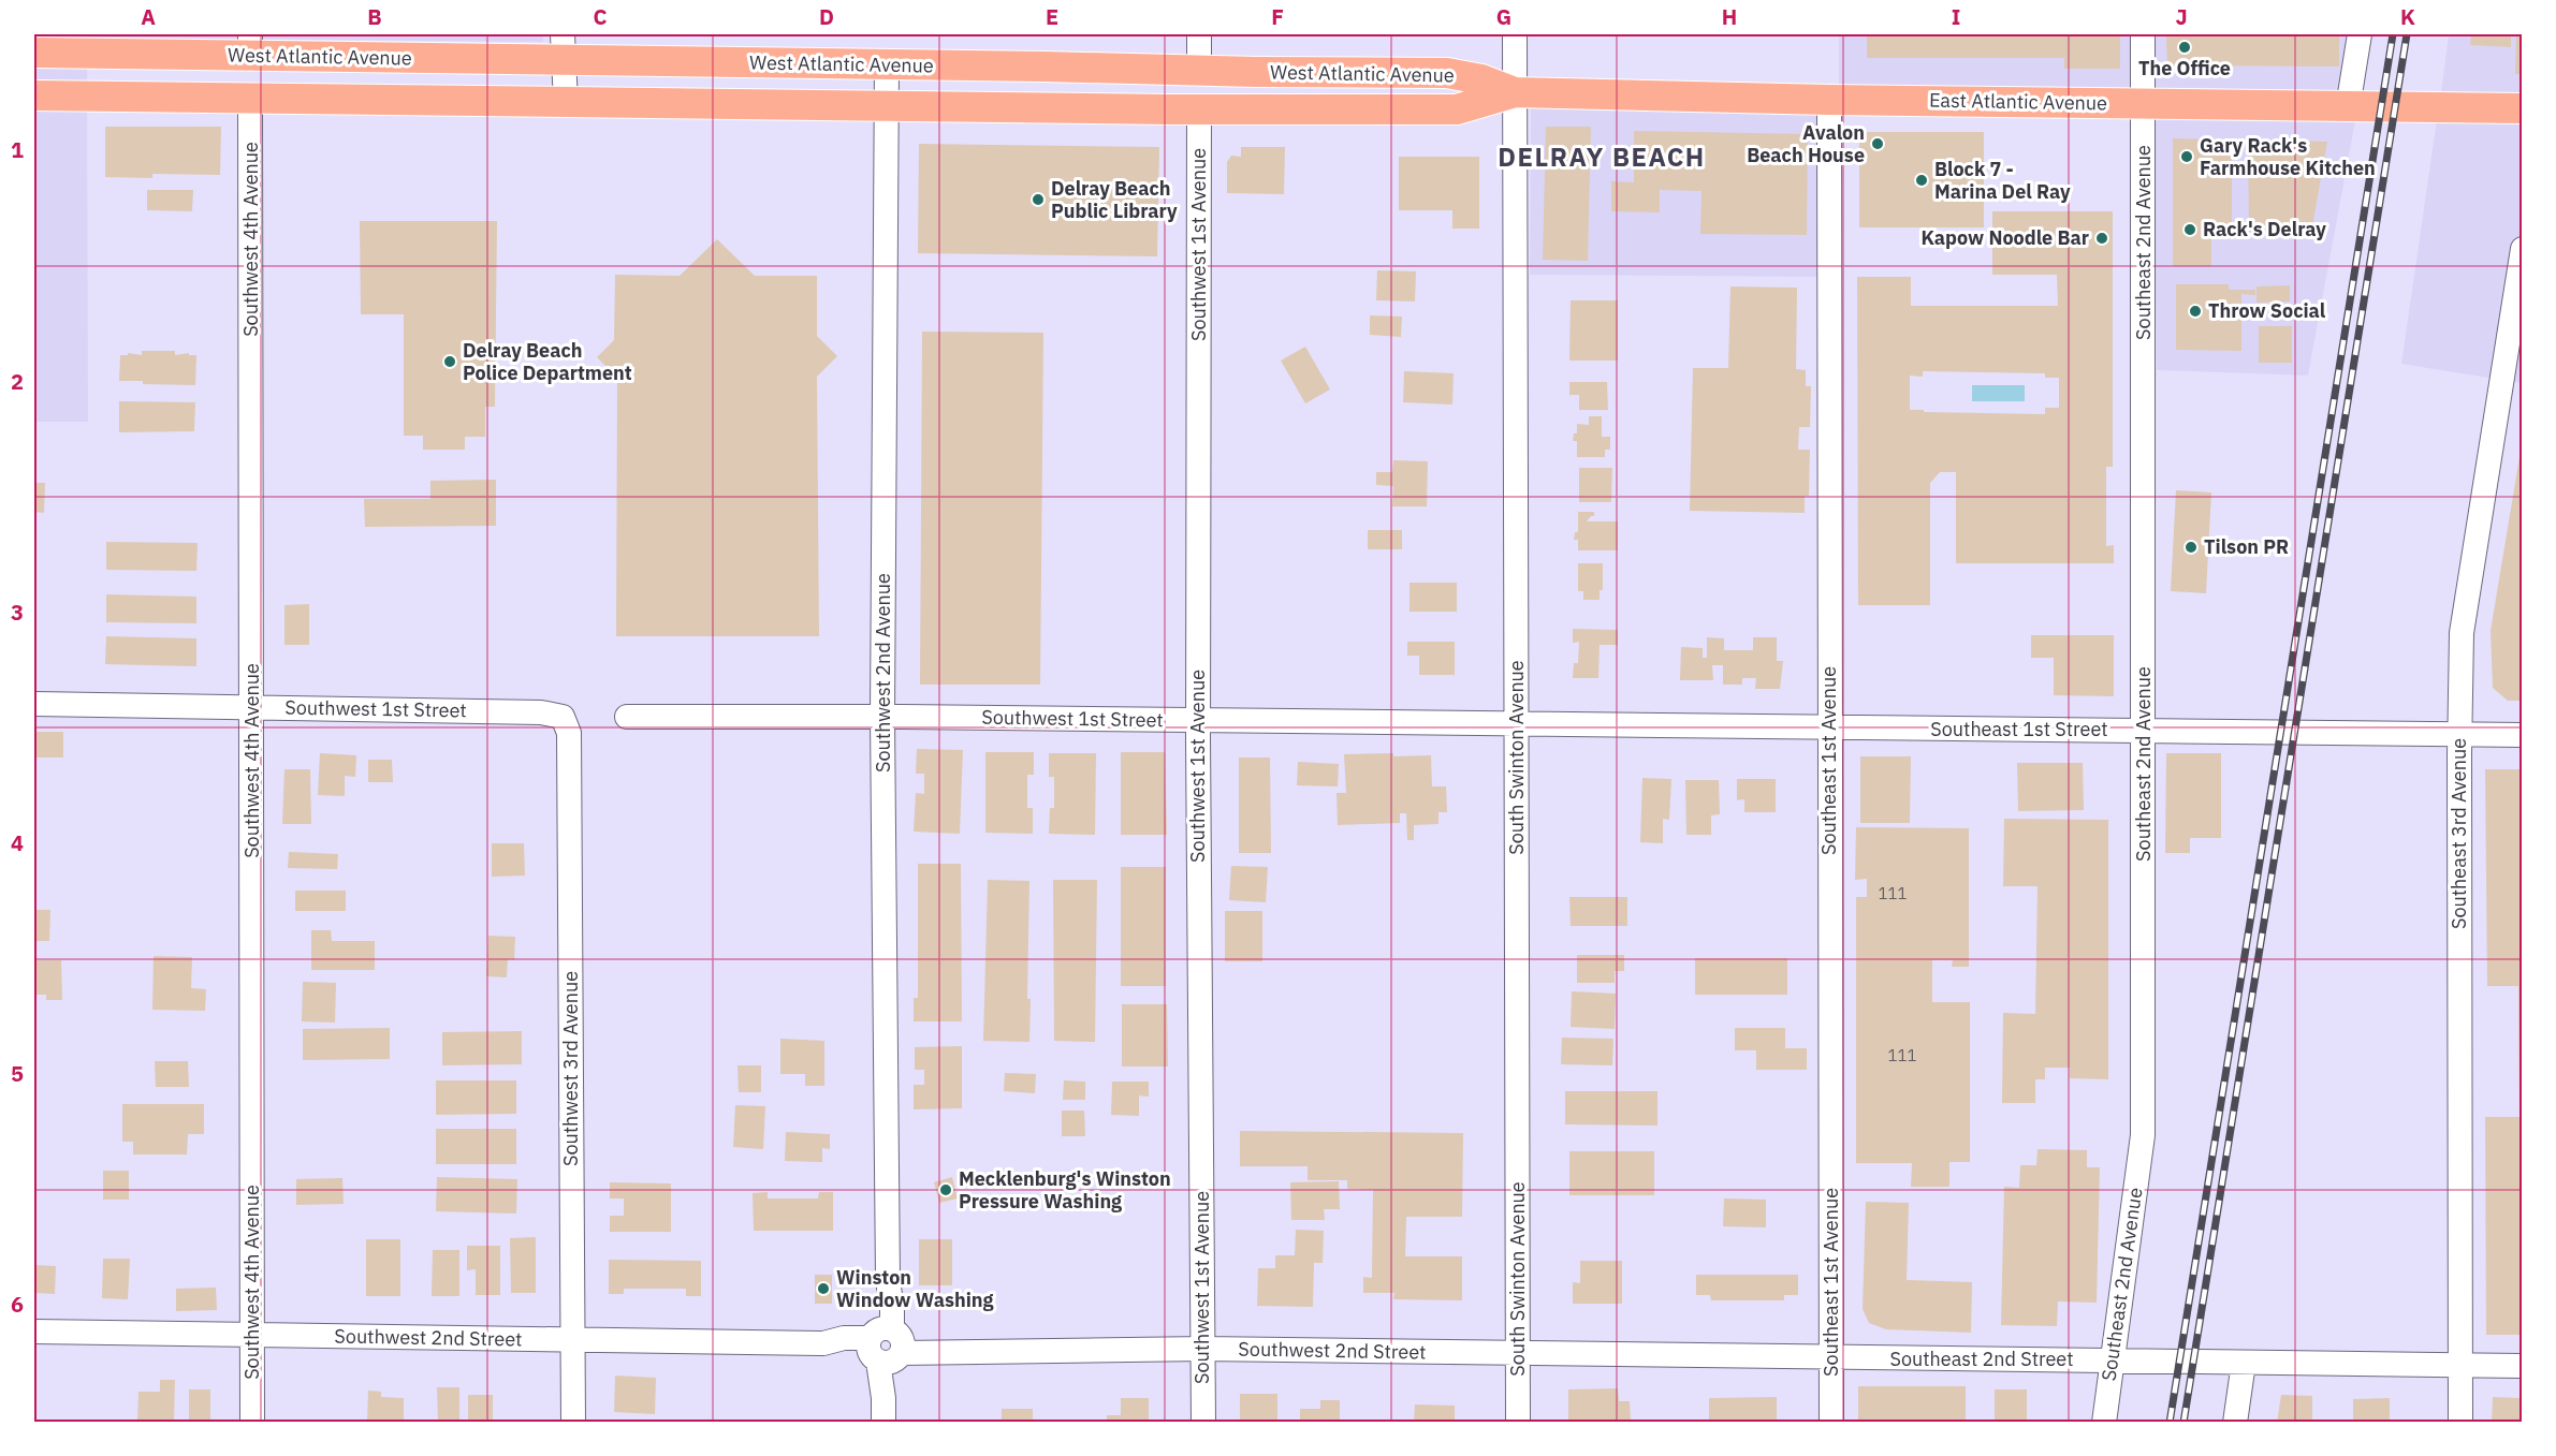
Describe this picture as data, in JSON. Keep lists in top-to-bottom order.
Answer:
{
  "streets": {
    "main road": ["West Atlantic Avenue", "East Atlantic Avenue"],
    "street": [
      "Southwest 4th Avenue",
      "Southeast 2nd Avenue",
      "Southwest 1st Avenue",
      "Southwest 2nd Avenue",
      "Southwest 1st Street",
      "Southeast 1st Street",
      "South Swinton Avenue",
      "Southeast 1st Avenue",
      "Southeast 3rd Avenue",
      "Southwest 3rd Avenue",
      "Southwest 2nd Street",
      "Southeast 2nd Street"
    ]
  },
  "crossings": [
    ["West Atlantic Avenue", "East Atlantic Avenue"],
    ["West Atlantic Avenue", "Southwest 4th Avenue"],
    ["West Atlantic Avenue", "Southwest 1st Avenue"],
    ["West Atlantic Avenue", "Southwest 2nd Avenue"],
    ["West Atlantic Avenue", "South Swinton Avenue"],
    ["East Atlantic Avenue", "Southeast 2nd Avenue"],
    ["East Atlantic Avenue", "South Swinton Avenue"],
    ["East Atlantic Avenue", "Southeast 1st Avenue"],
    ["Southwest 4th Avenue", "Southwest 1st Street"],
    ["Southwest 4th Avenue", "Southwest 2nd Street"],
    ["Southeast 2nd Avenue", "Southeast 1st Street"],
    ["Southeast 2nd Avenue", "Southeast 2nd Street"],
    ["Southwest 1st Avenue", "Southwest 1st Street"],
    ["Southwest 1st Avenue", "Southwest 2nd Street"],
    ["Southwest 2nd Avenue", "Southwest 1st Street"],
    ["Southwest 2nd Avenue", "Southwest 2nd Street"],
    ["Southwest 1st Street", "Southeast 1st Street"],
    ["Southwest 1st Street", "South Swinton Avenue"],
    ["Southwest 1st Street", "Southwest 3rd Avenue"],
    ["Southeast 1st Street", "South Swinton Avenue"],
    ["Southeast 1st Street", "Southeast 1st Avenue"],
    ["Southeast 1st Street", "Southeast 3rd Avenue"],
    ["South Swinton Avenue", "Southwest 2nd Street"],
    ["South Swinton Avenue", "Southeast 2nd Street"],
    ["Southeast 1st Avenue", "Southeast 2nd Street"],
    ["Southeast 3rd Avenue", "Southeast 2nd Street"],
    ["Southwest 3rd Avenue", "Southwest 2nd Street"],
    ["Southwest 2nd Street", "Southeast 2nd Street"]
  ],
  "districts": ["DELRAY BEACH"],
  "places": [
    "The Office",
    "Avalon Beach House",
    "Gary Rack's Farmhouse Kitchen",
    "Block 7 - Marina Del Ray",
    "Delray Beach Public Library",
    "Rack's Delray",
    "Kapow Noodle Bar",
    "Throw Social",
    "Delray Beach Police Department",
    "Tilson PR",
    "Mecklenburg's Winston Pressure Washing",
    "Winston Window Washing"
  ],
  "house_numbers": ["111", "111"],
  "grid": {
    "columns": [
      "A",
      "B",
      "C",
      "D",
      "E",
      "F",
      "G",
      "H",
      "I",
      "J",
      "K"
    ],
    "rows": [
      "1",
      "2",
      "3",
      "4",
      "5",
      "6"
    ]
  }
}
